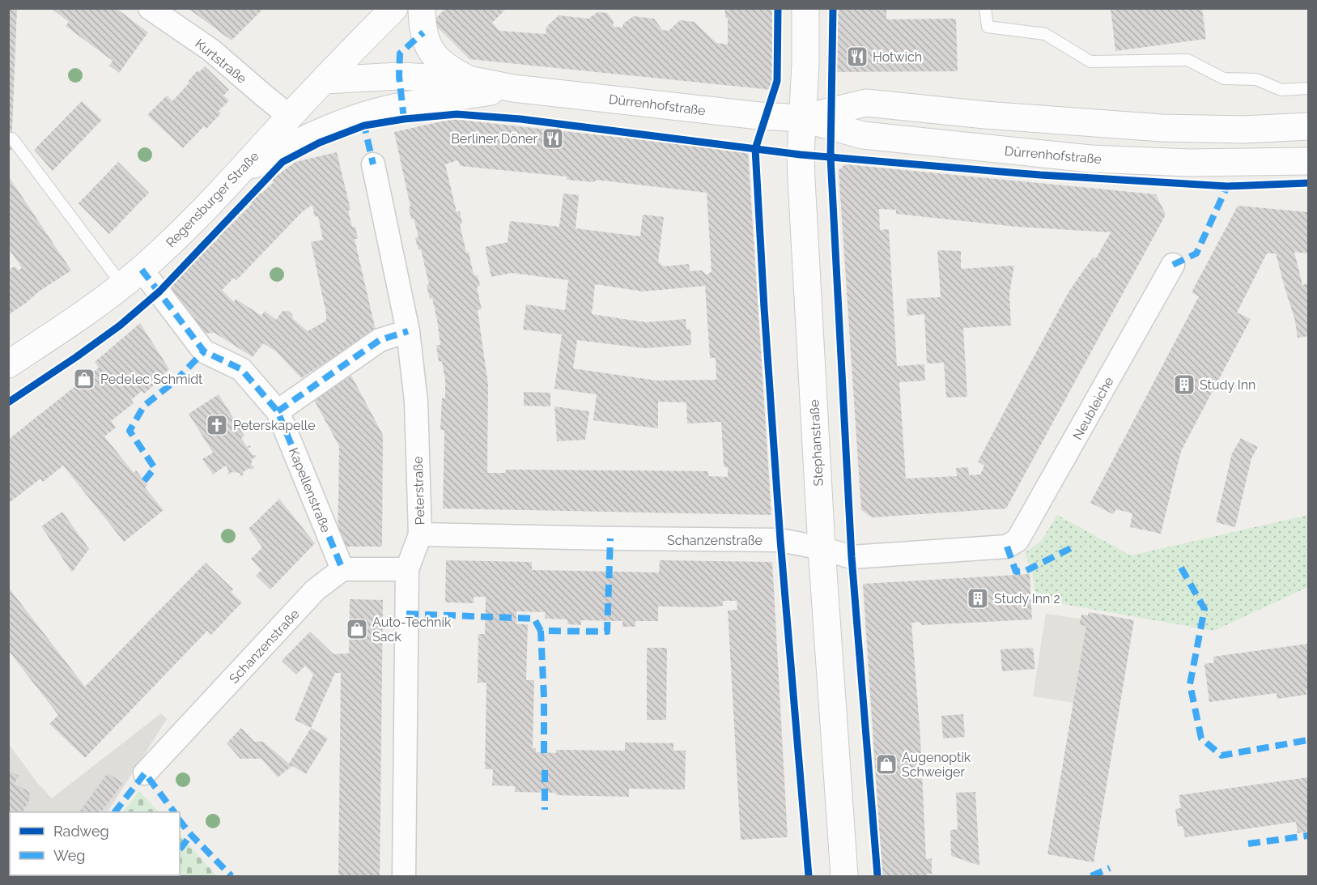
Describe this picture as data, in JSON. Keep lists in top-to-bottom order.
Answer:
{
  "streets": {
    "main road": ["Dürrenhofstraße", "Regensburger Straße", "Stephanstraße"],
    "street": [
      "Kurtstraße",
      "Neubleiche",
      "Kapellenstraße",
      "Peterstraße",
      "Schanzenstraße"
    ]
  },
  "crossings": [
    ["Kurtstraße", "Regensburger Straße"],
    ["Dürrenhofstraße", "Regensburger Straße"],
    ["Dürrenhofstraße", "Stephanstraße"],
    ["Regensburger Straße", "Kapellenstraße"],
    ["Neubleiche", "Schanzenstraße"],
    ["Stephanstraße", "Schanzenstraße"],
    ["Kapellenstraße", "Schanzenstraße"],
    ["Peterstraße", "Schanzenstraße"]
  ],
  "places": {
    "restaurant": ["Hotwich", "Berliner Döner"],
    "shop": ["Pedelec Schmidt", "Auto-Technik Sack", "Augenoptik Schweiger"],
    "building": ["Study Inn", "Study Inn 2"],
    "church": ["Peterskapelle"]
  },
  "legend": ["Radweg", "Weg"]
}
